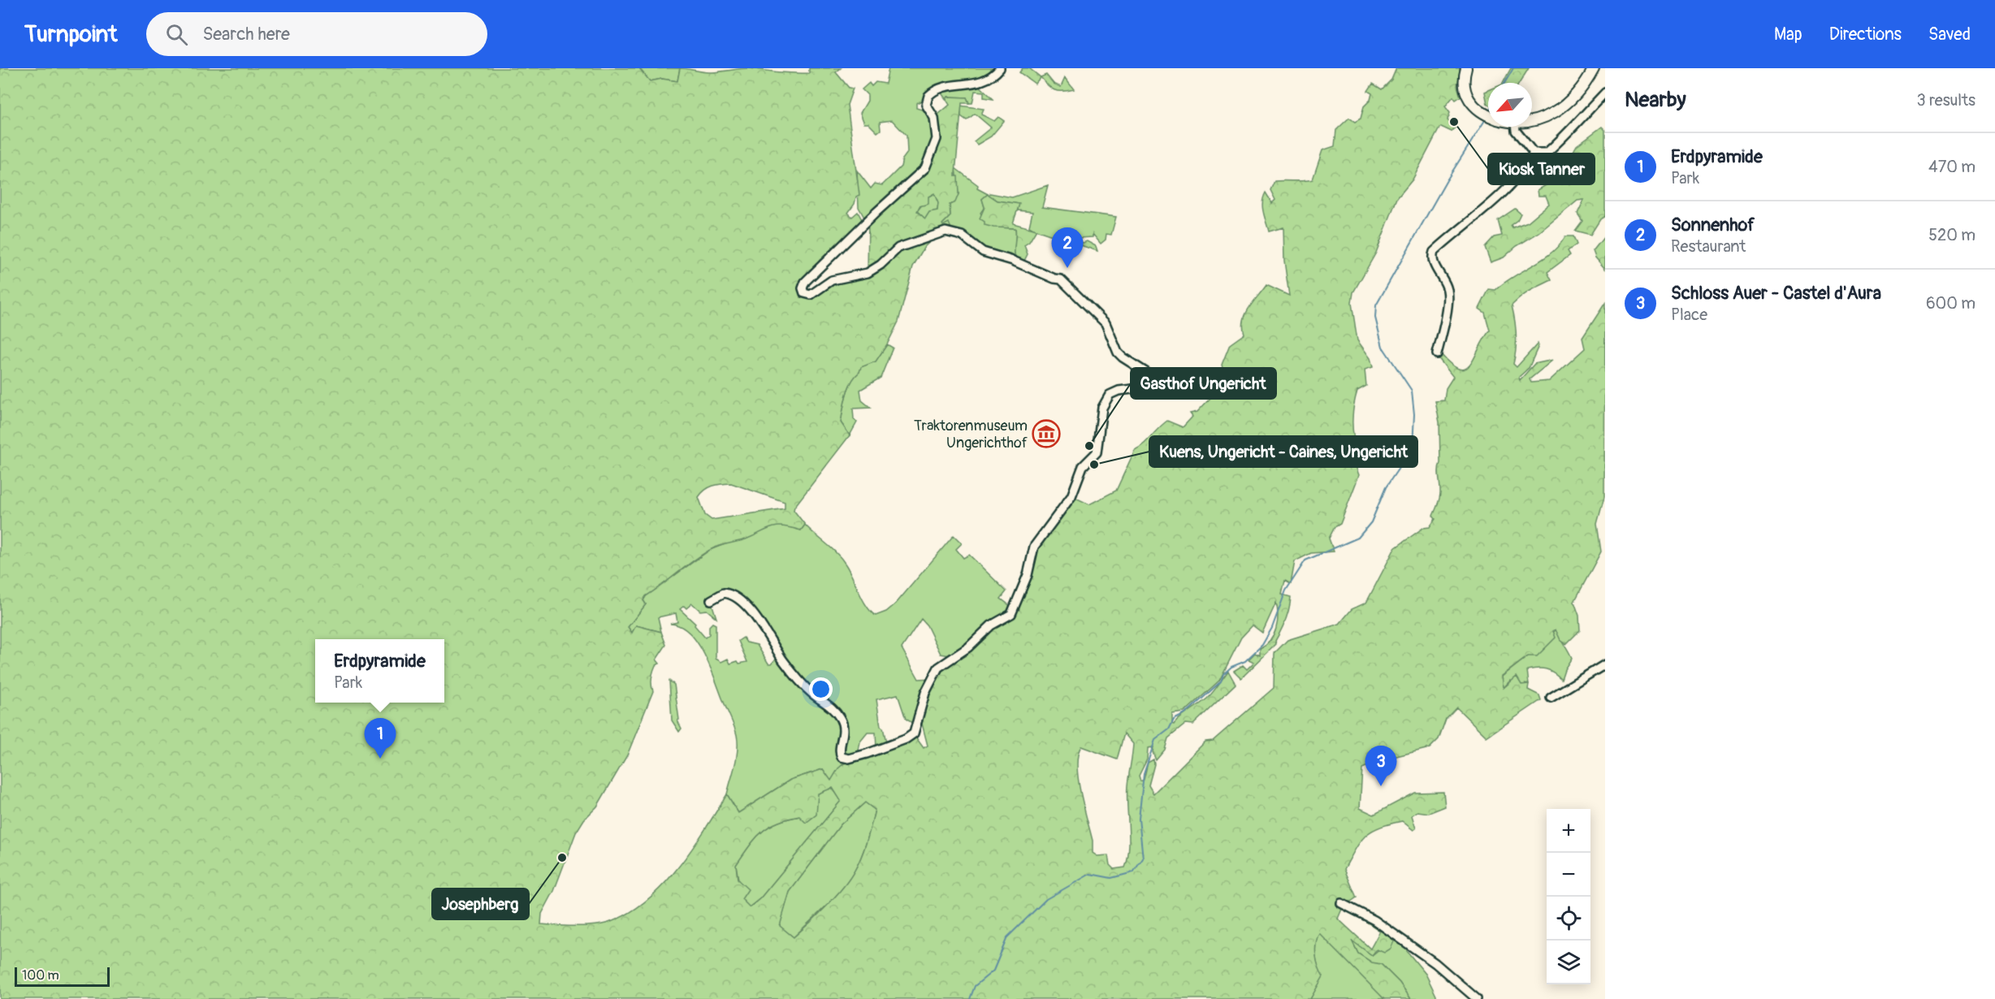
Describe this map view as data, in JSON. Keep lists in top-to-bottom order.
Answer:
{
  "places": {
    "other": [
      "Kiosk Tanner",
      "Gasthof Ungericht",
      "Kuens, Ungericht - Caines, Ungericht",
      "Josephberg"
    ],
    "museum": ["Traktorenmuseum Ungerichthof"]
  },
  "scale_bar": "100 m",
  "north": "bottom left",
  "page": {
    "header": "Turnpoint",
    "search": "Search here",
    "nav": ["Map", "Directions", "Saved"],
    "heading": ["Nearby", "3 results"],
    "list": [
      {
        "mark": "1",
        "name": "Erdpyramide",
        "note": "Park",
        "value": "470 m"
      },
      {
        "mark": "2",
        "name": "Sonnenhof",
        "note": "Restaurant",
        "value": "520 m"
      },
      {
        "mark": "3",
        "name": "Schloss Auer - Castel d'Aura",
        "note": "Place",
        "value": "600 m"
      }
    ],
    "pins": ["2", "1", "3"],
    "popup": ["Erdpyramide", "Park"],
    "map_buttons": ["+", "−"],
    "scale": "100 m"
  }
}
